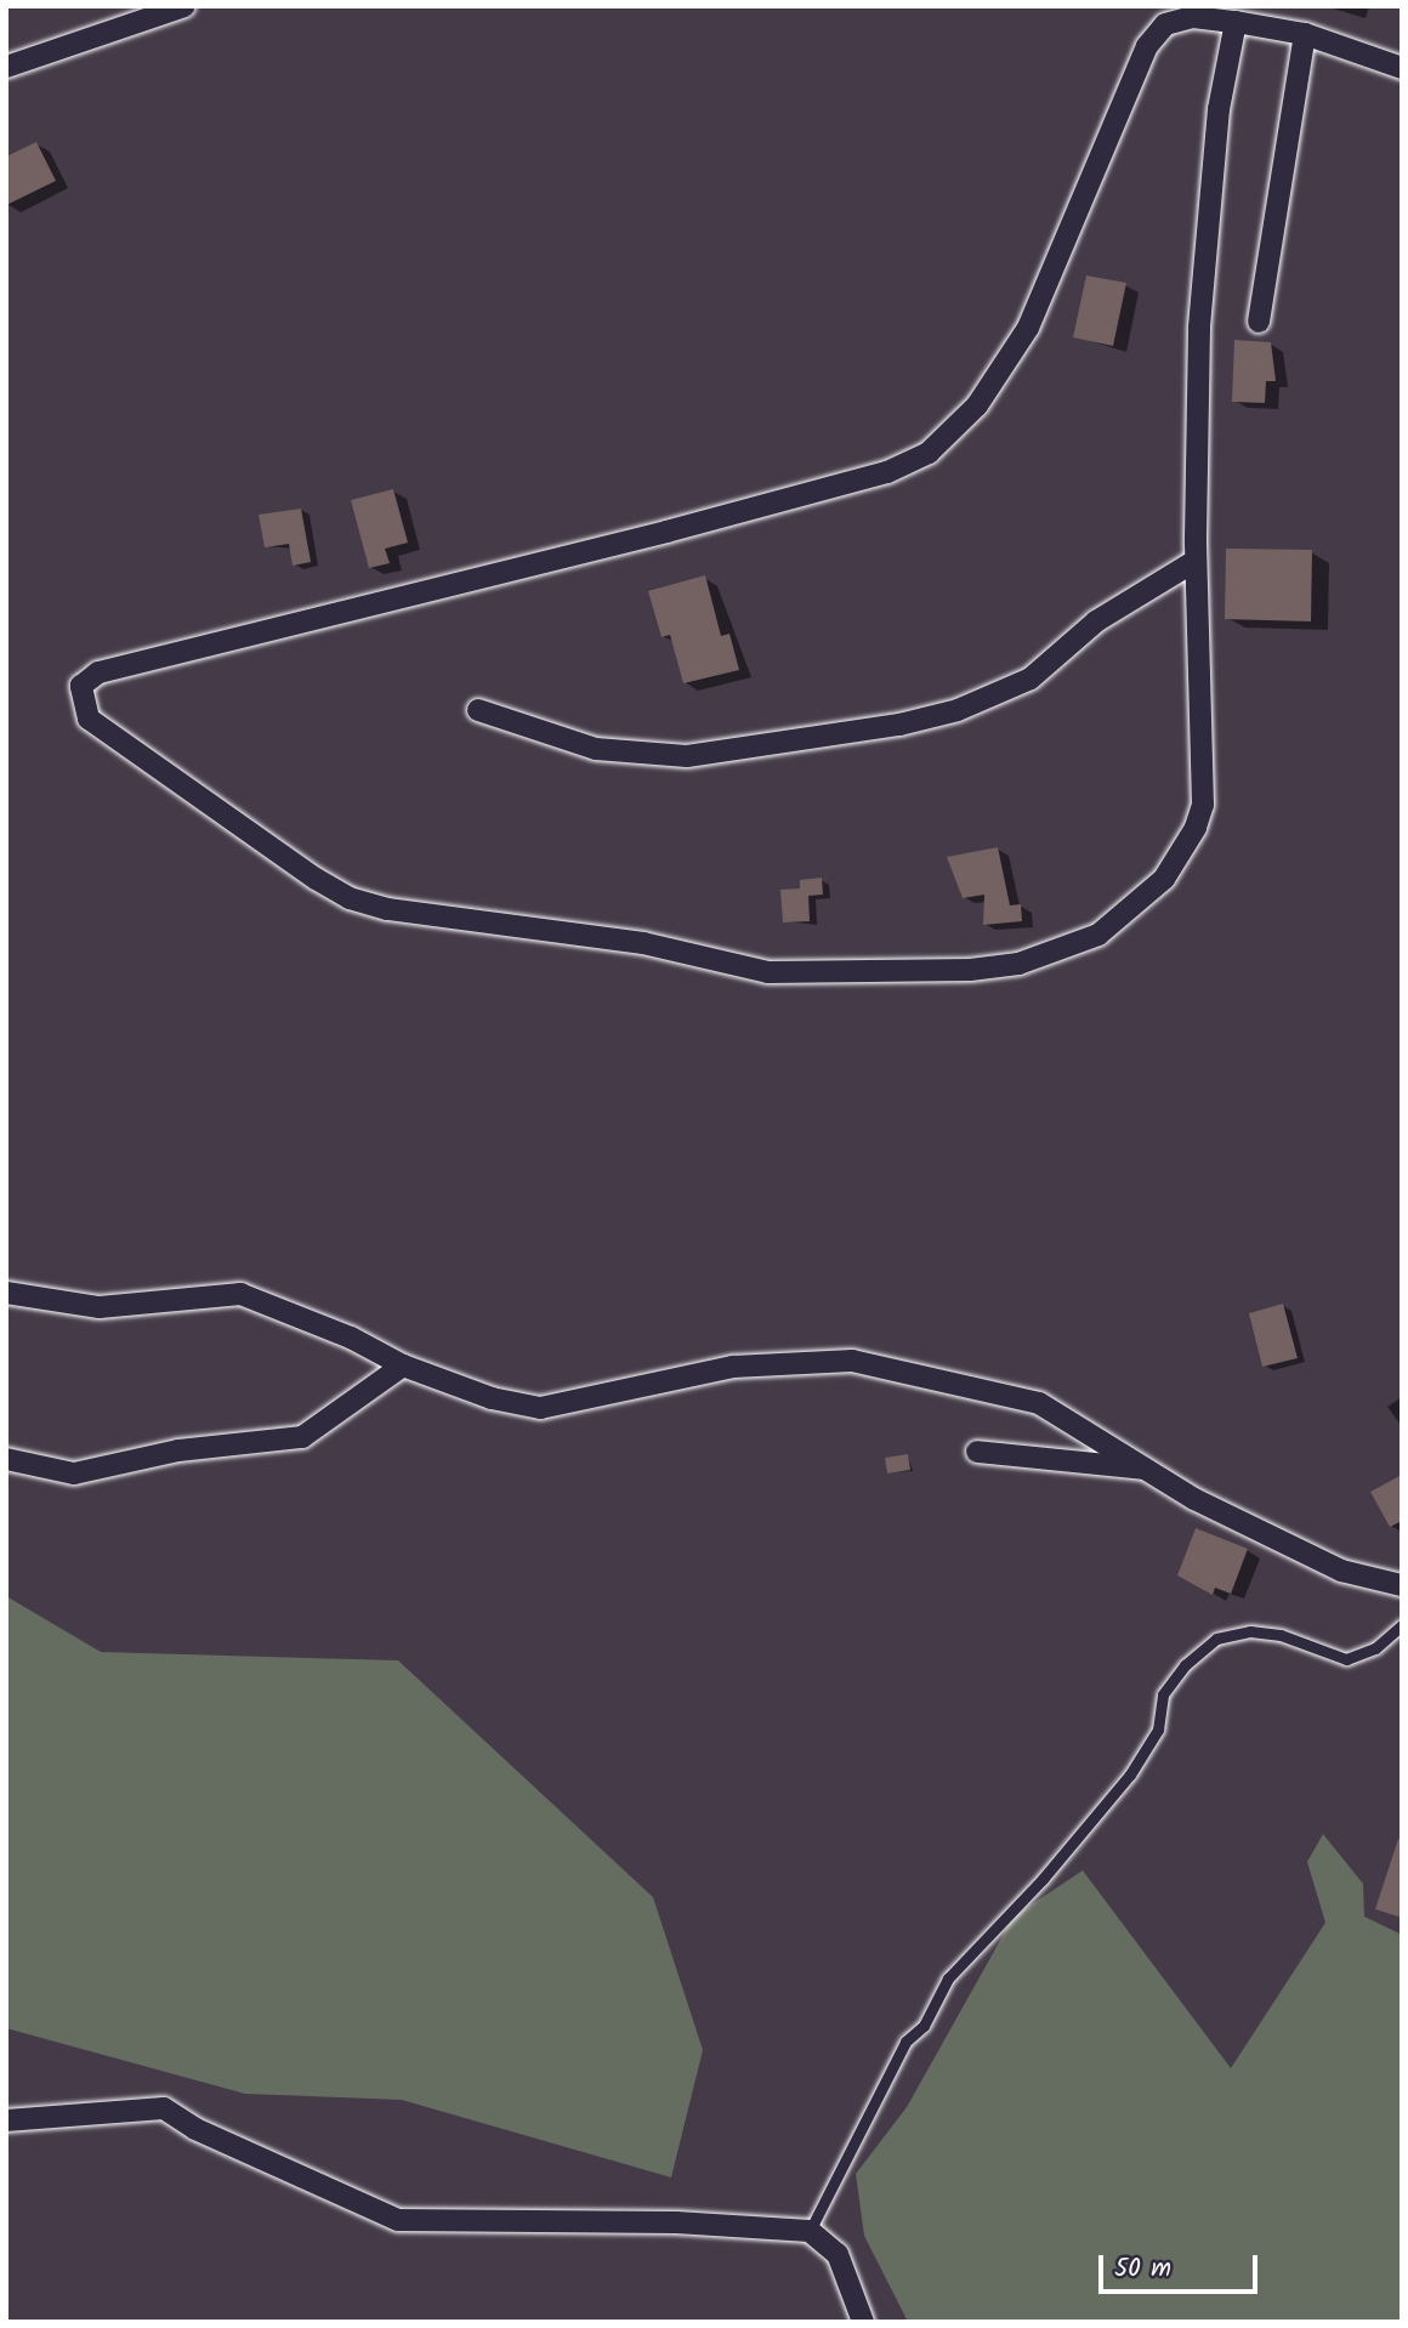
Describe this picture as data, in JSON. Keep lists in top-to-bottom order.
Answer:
{
  "scale_bar": "50 m"
}
